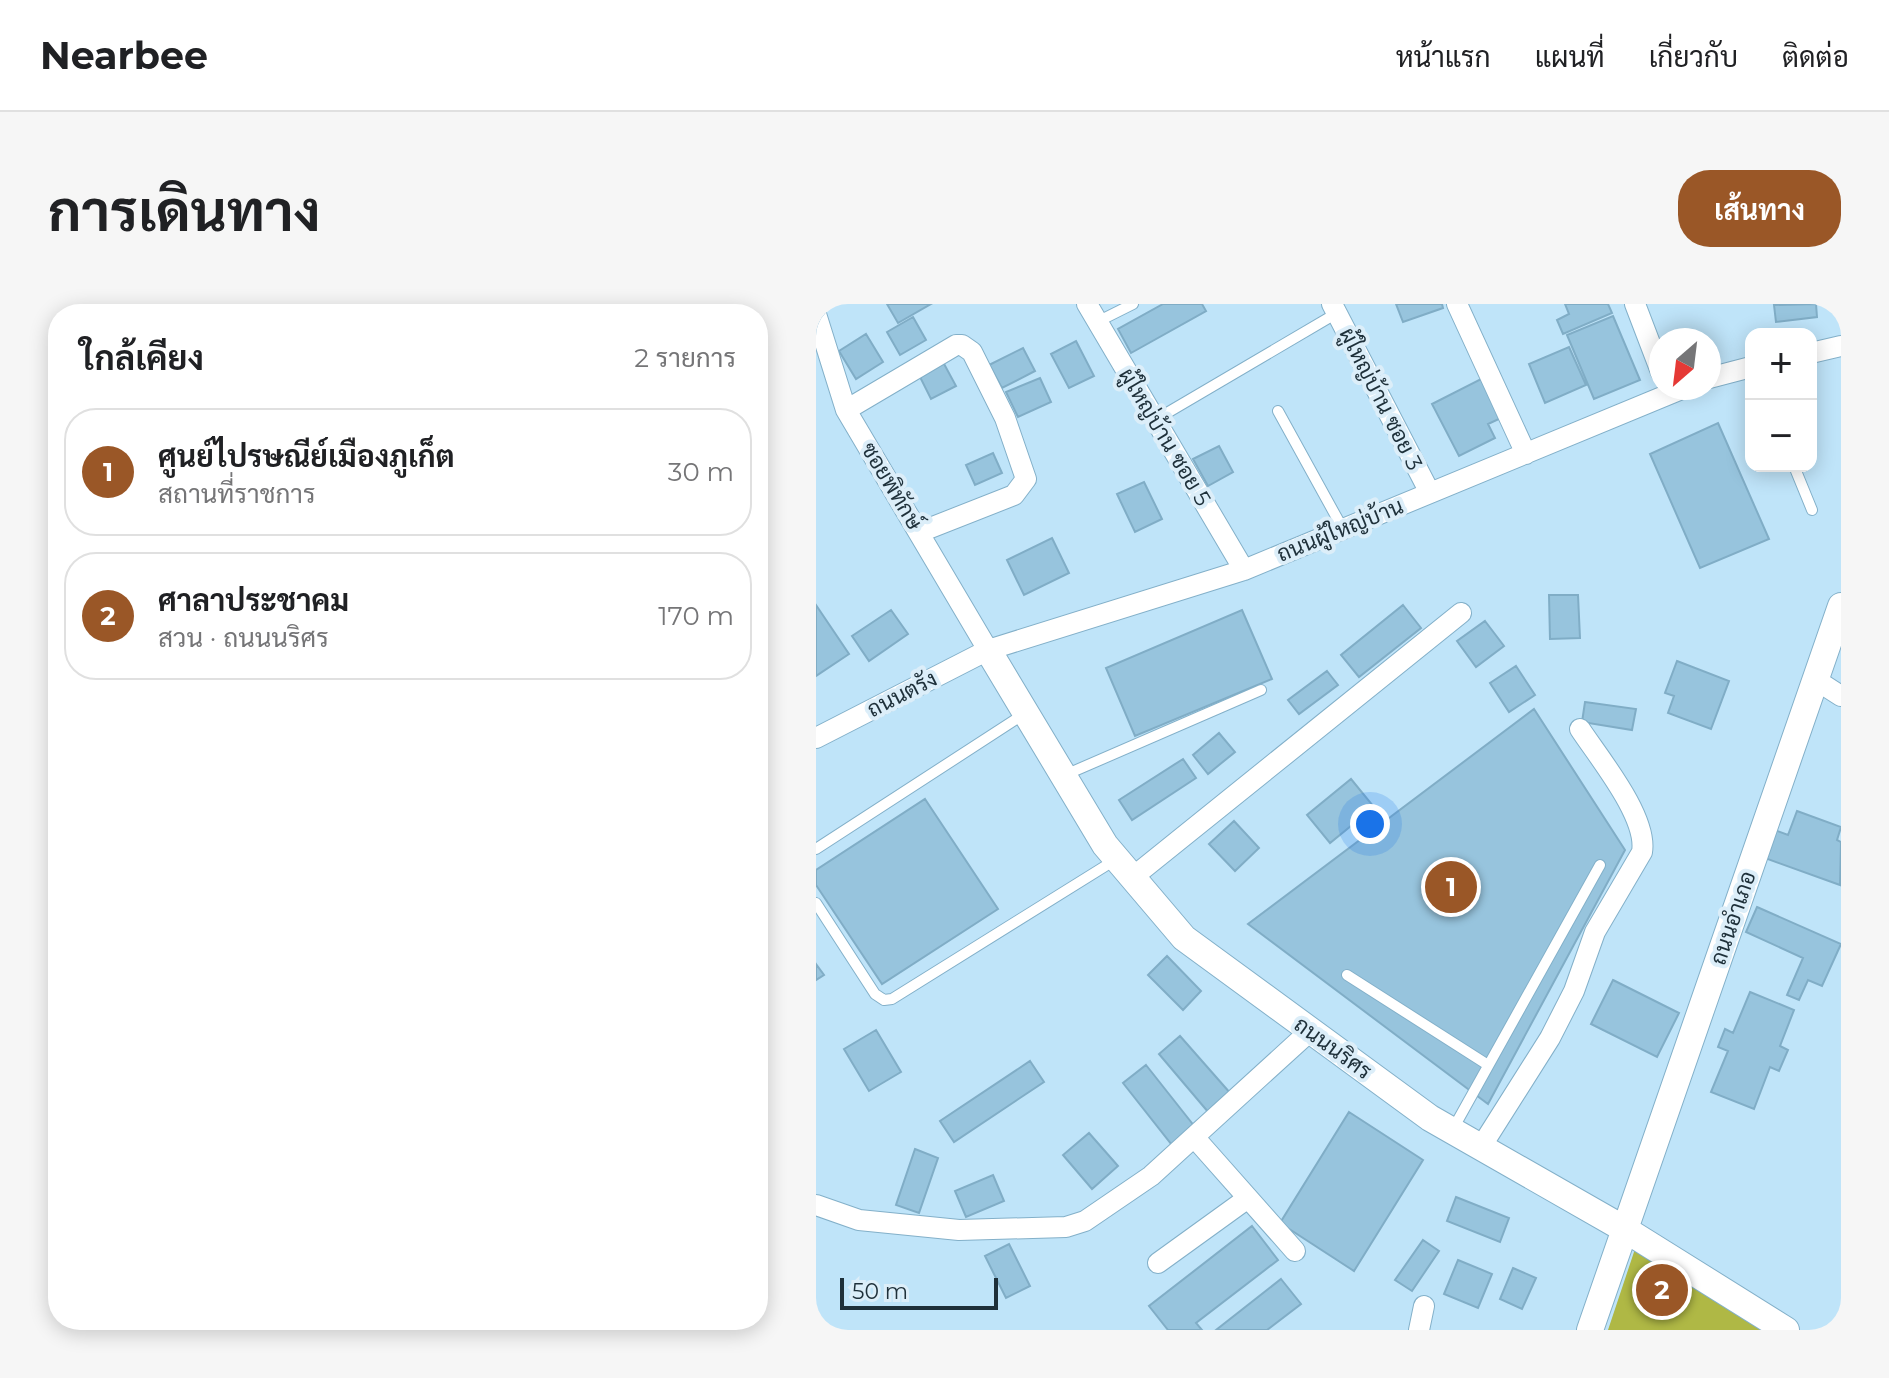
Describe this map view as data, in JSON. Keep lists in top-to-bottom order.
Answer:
{
  "streets": {
    "street": [
      "ผู้ใหญ่บ้าน ซอย 3",
      "ผู้ใหญ่บ้าน ซอย 5",
      "ซอยพิทักษ์",
      "ถนนผู้ใหญ่บ้าน",
      "ถนนตรัง",
      "ถนนอำเภอ",
      "ถนนนริศร"
    ]
  },
  "crossings": [
    ["ผู้ใหญ่บ้าน ซอย 3", "ถนนผู้ใหญ่บ้าน"],
    ["ผู้ใหญ่บ้าน ซอย 5", "ถนนผู้ใหญ่บ้าน"],
    ["ซอยพิทักษ์", "ถนนผู้ใหญ่บ้าน"],
    ["ซอยพิทักษ์", "ถนนตรัง"],
    ["ซอยพิทักษ์", "ถนนนริศร"],
    ["ถนนผู้ใหญ่บ้าน", "ถนนตรัง"],
    ["ถนนผู้ใหญ่บ้าน", "ถนนนริศร"],
    ["ถนนตรัง", "ถนนนริศร"],
    ["ถนนอำเภอ", "ถนนนริศร"]
  ],
  "scale_bar": "50 m",
  "north": "bottom left",
  "page": {
    "header": "Nearbee",
    "nav": [
      "หน้าแรก",
      "แผนที่",
      "เกี่ยวกับ",
      "ติดต่อ"
    ],
    "buttons": "เส้นทาง",
    "title": "การเดินทาง",
    "heading": ["ใกล้เคียง", "2 รายการ"],
    "map_buttons": ["+", "−"],
    "list": [
      {
        "mark": "1",
        "name": "ศูนย์ไปรษณีย์เมืองภูเก็ต",
        "note": "สถานที่ราชการ",
        "value": "30 m"
      },
      {
        "mark": "2",
        "name": "ศาลาประชาคม",
        "note": "สวน · ถนนนริศร",
        "value": "170 m"
      }
    ],
    "pins": ["1", "2"],
    "scale": "50 m"
  }
}
